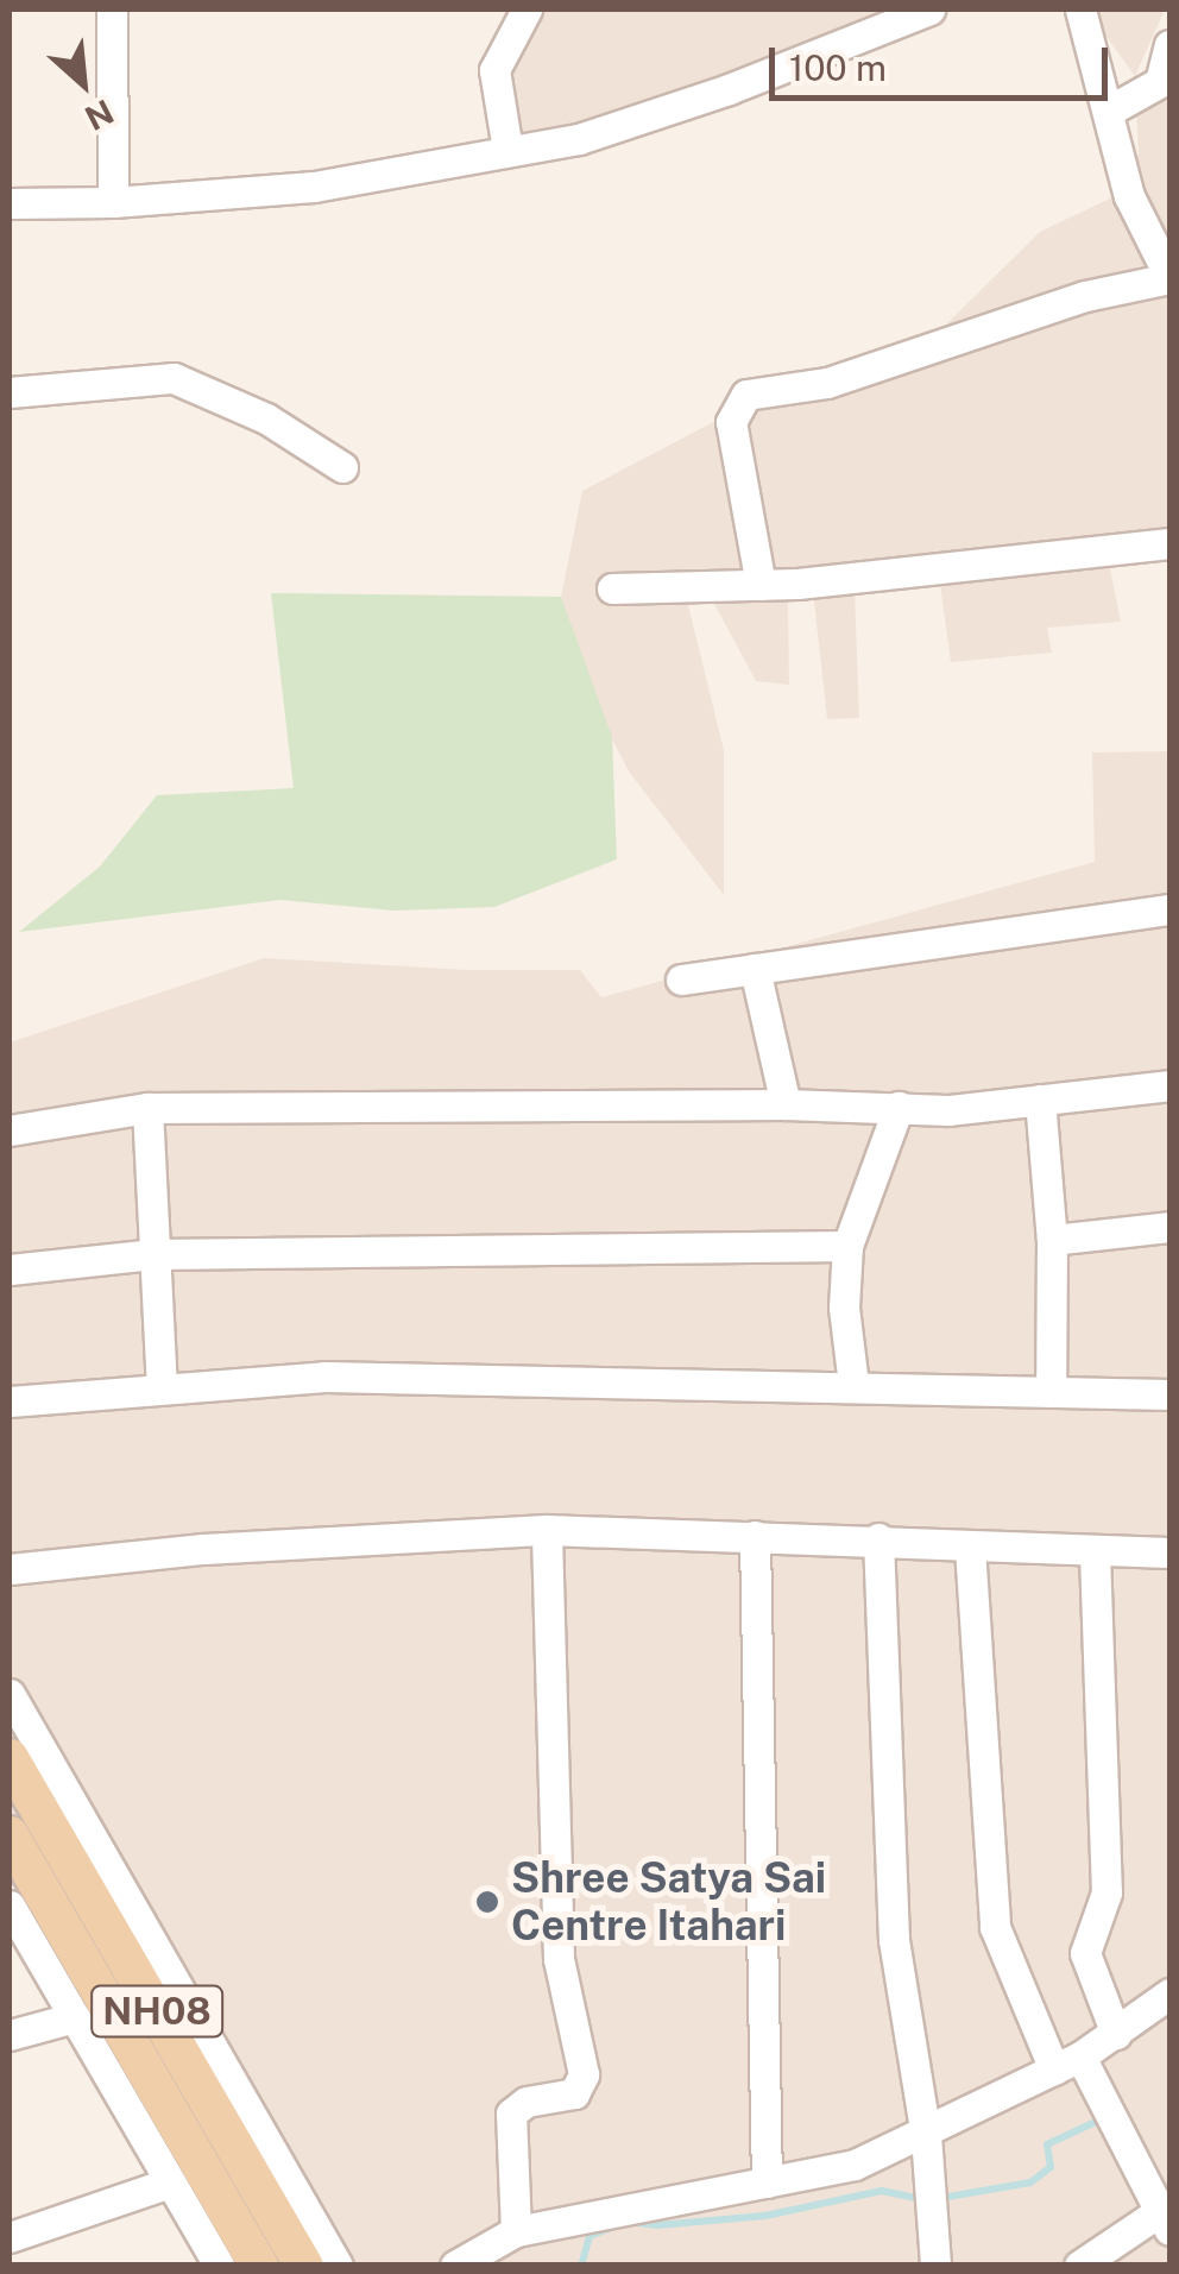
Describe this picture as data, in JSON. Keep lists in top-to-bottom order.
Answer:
{
  "streets": {
    "main road": ["NH08"]
  },
  "places": ["Shree Satya Sai Centre Itahari"],
  "scale_bar": "100 m",
  "north": "bottom right"
}
